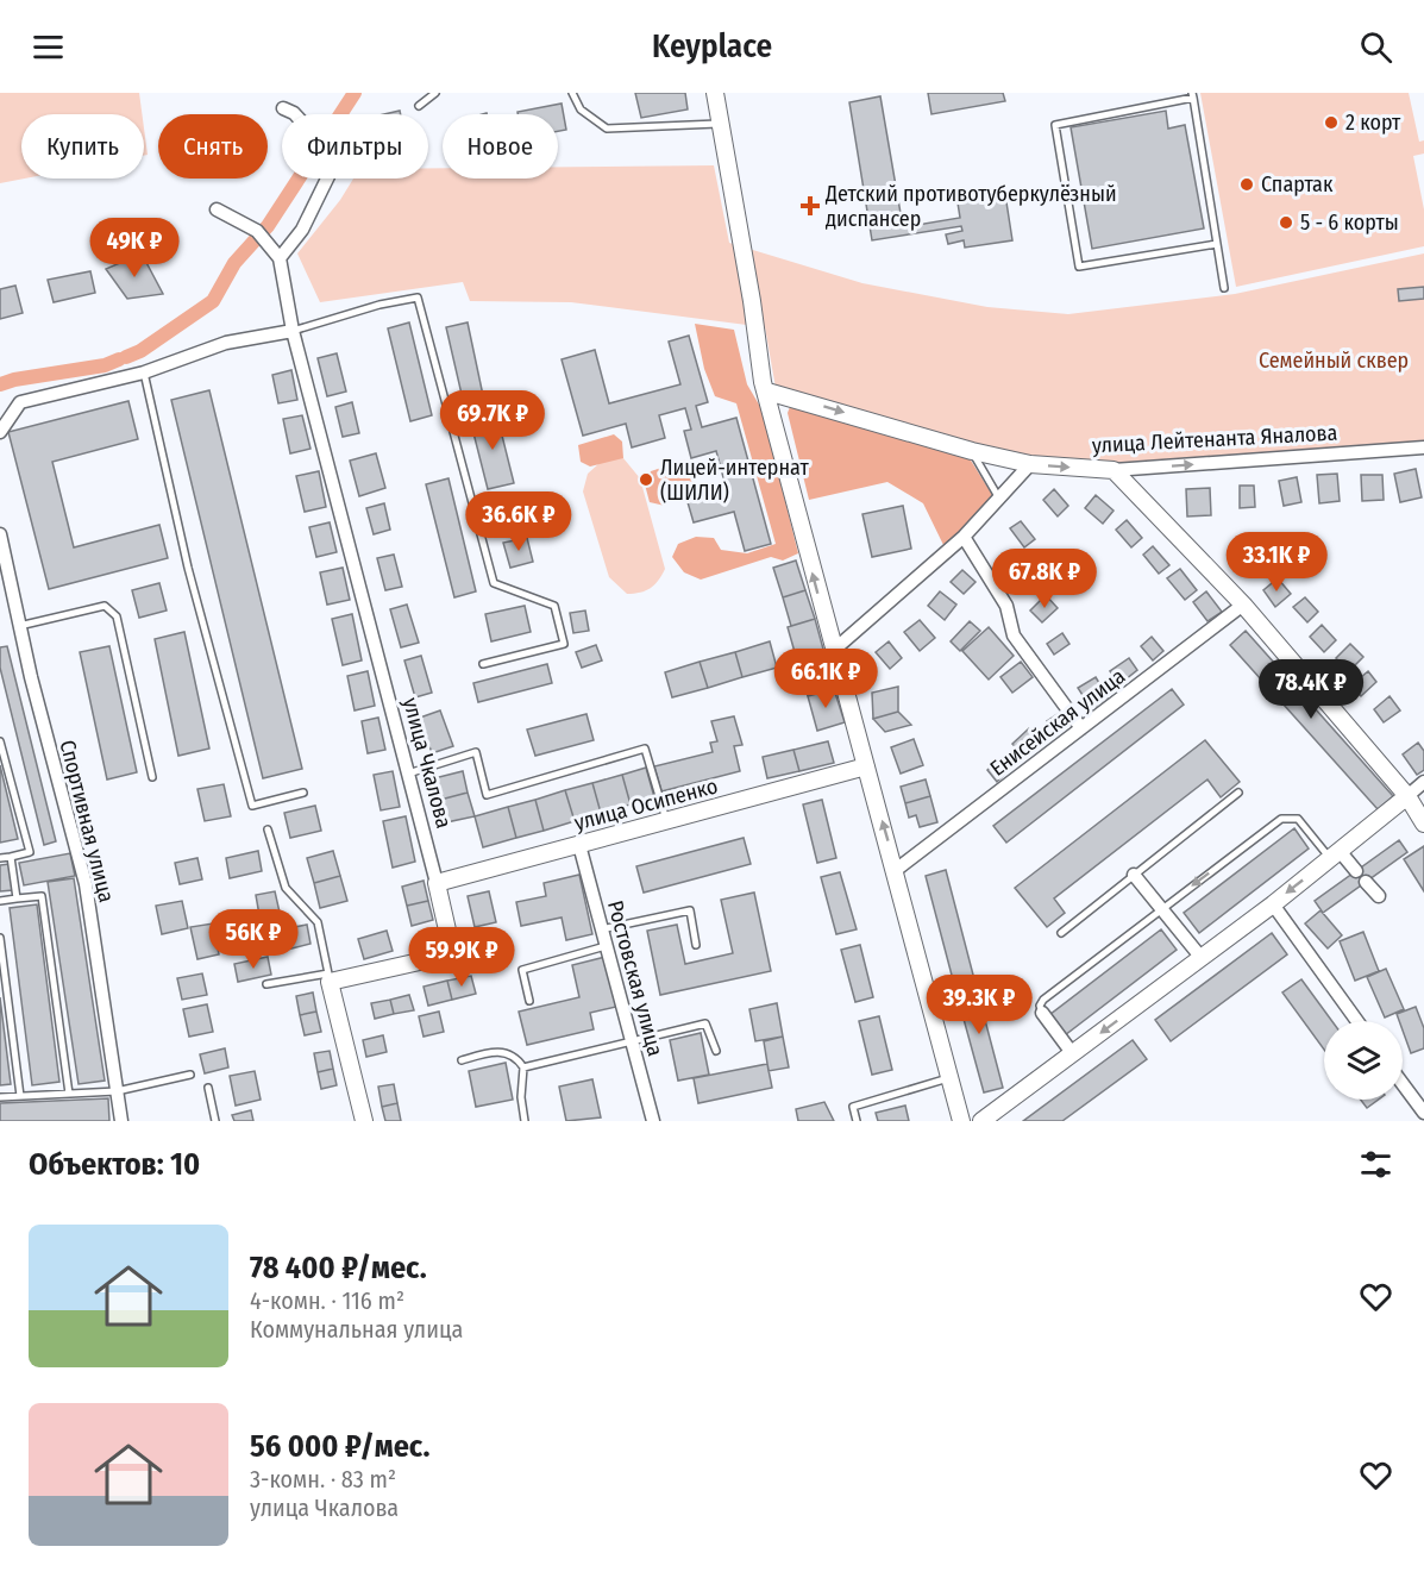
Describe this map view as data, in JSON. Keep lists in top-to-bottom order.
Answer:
{
  "streets": {
    "street": [
      "улица Лейтенанта Яналова",
      "Енисейская улица",
      "улица Чкалова",
      "улица Осипенко",
      "Спортивная улица",
      "Ростовская улица"
    ]
  },
  "crossings": [
    ["улица Чкалова", "улица Осипенко"],
    ["улица Осипенко", "Ростовская улица"]
  ],
  "one_way": ["улица Лейтенанта Яналова"],
  "parks": ["Семейный сквер"],
  "places": {
    "other": [
      "2 корт",
      "Спартак",
      "5 - 6 корты",
      "Лицей-интернат (ШИЛИ)"
    ],
    "health": ["Детский противотуберкулёзный диспансер"]
  },
  "page": {
    "header": "Keyplace",
    "chip": [
      "Купить",
      "Снять",
      "Фильтры",
      "Новое"
    ],
    "price": [
      "49K ₽",
      "69.7K ₽",
      "36.6K ₽",
      "33.1K ₽",
      "67.8K ₽",
      "66.1K ₽",
      "78.4K ₽",
      "56K ₽",
      "59.9K ₽",
      "39.3K ₽"
    ],
    "heading": "Объектов: 10",
    "list": [
      {
        "name": "78 400 ₽/мес.",
        "note": "4-комн. · 116 m² · Коммунальная улица"
      },
      {
        "name": "56 000 ₽/мес.",
        "note": "3-комн. · 83 m² · улица Чкалова"
      }
    ]
  }
}
